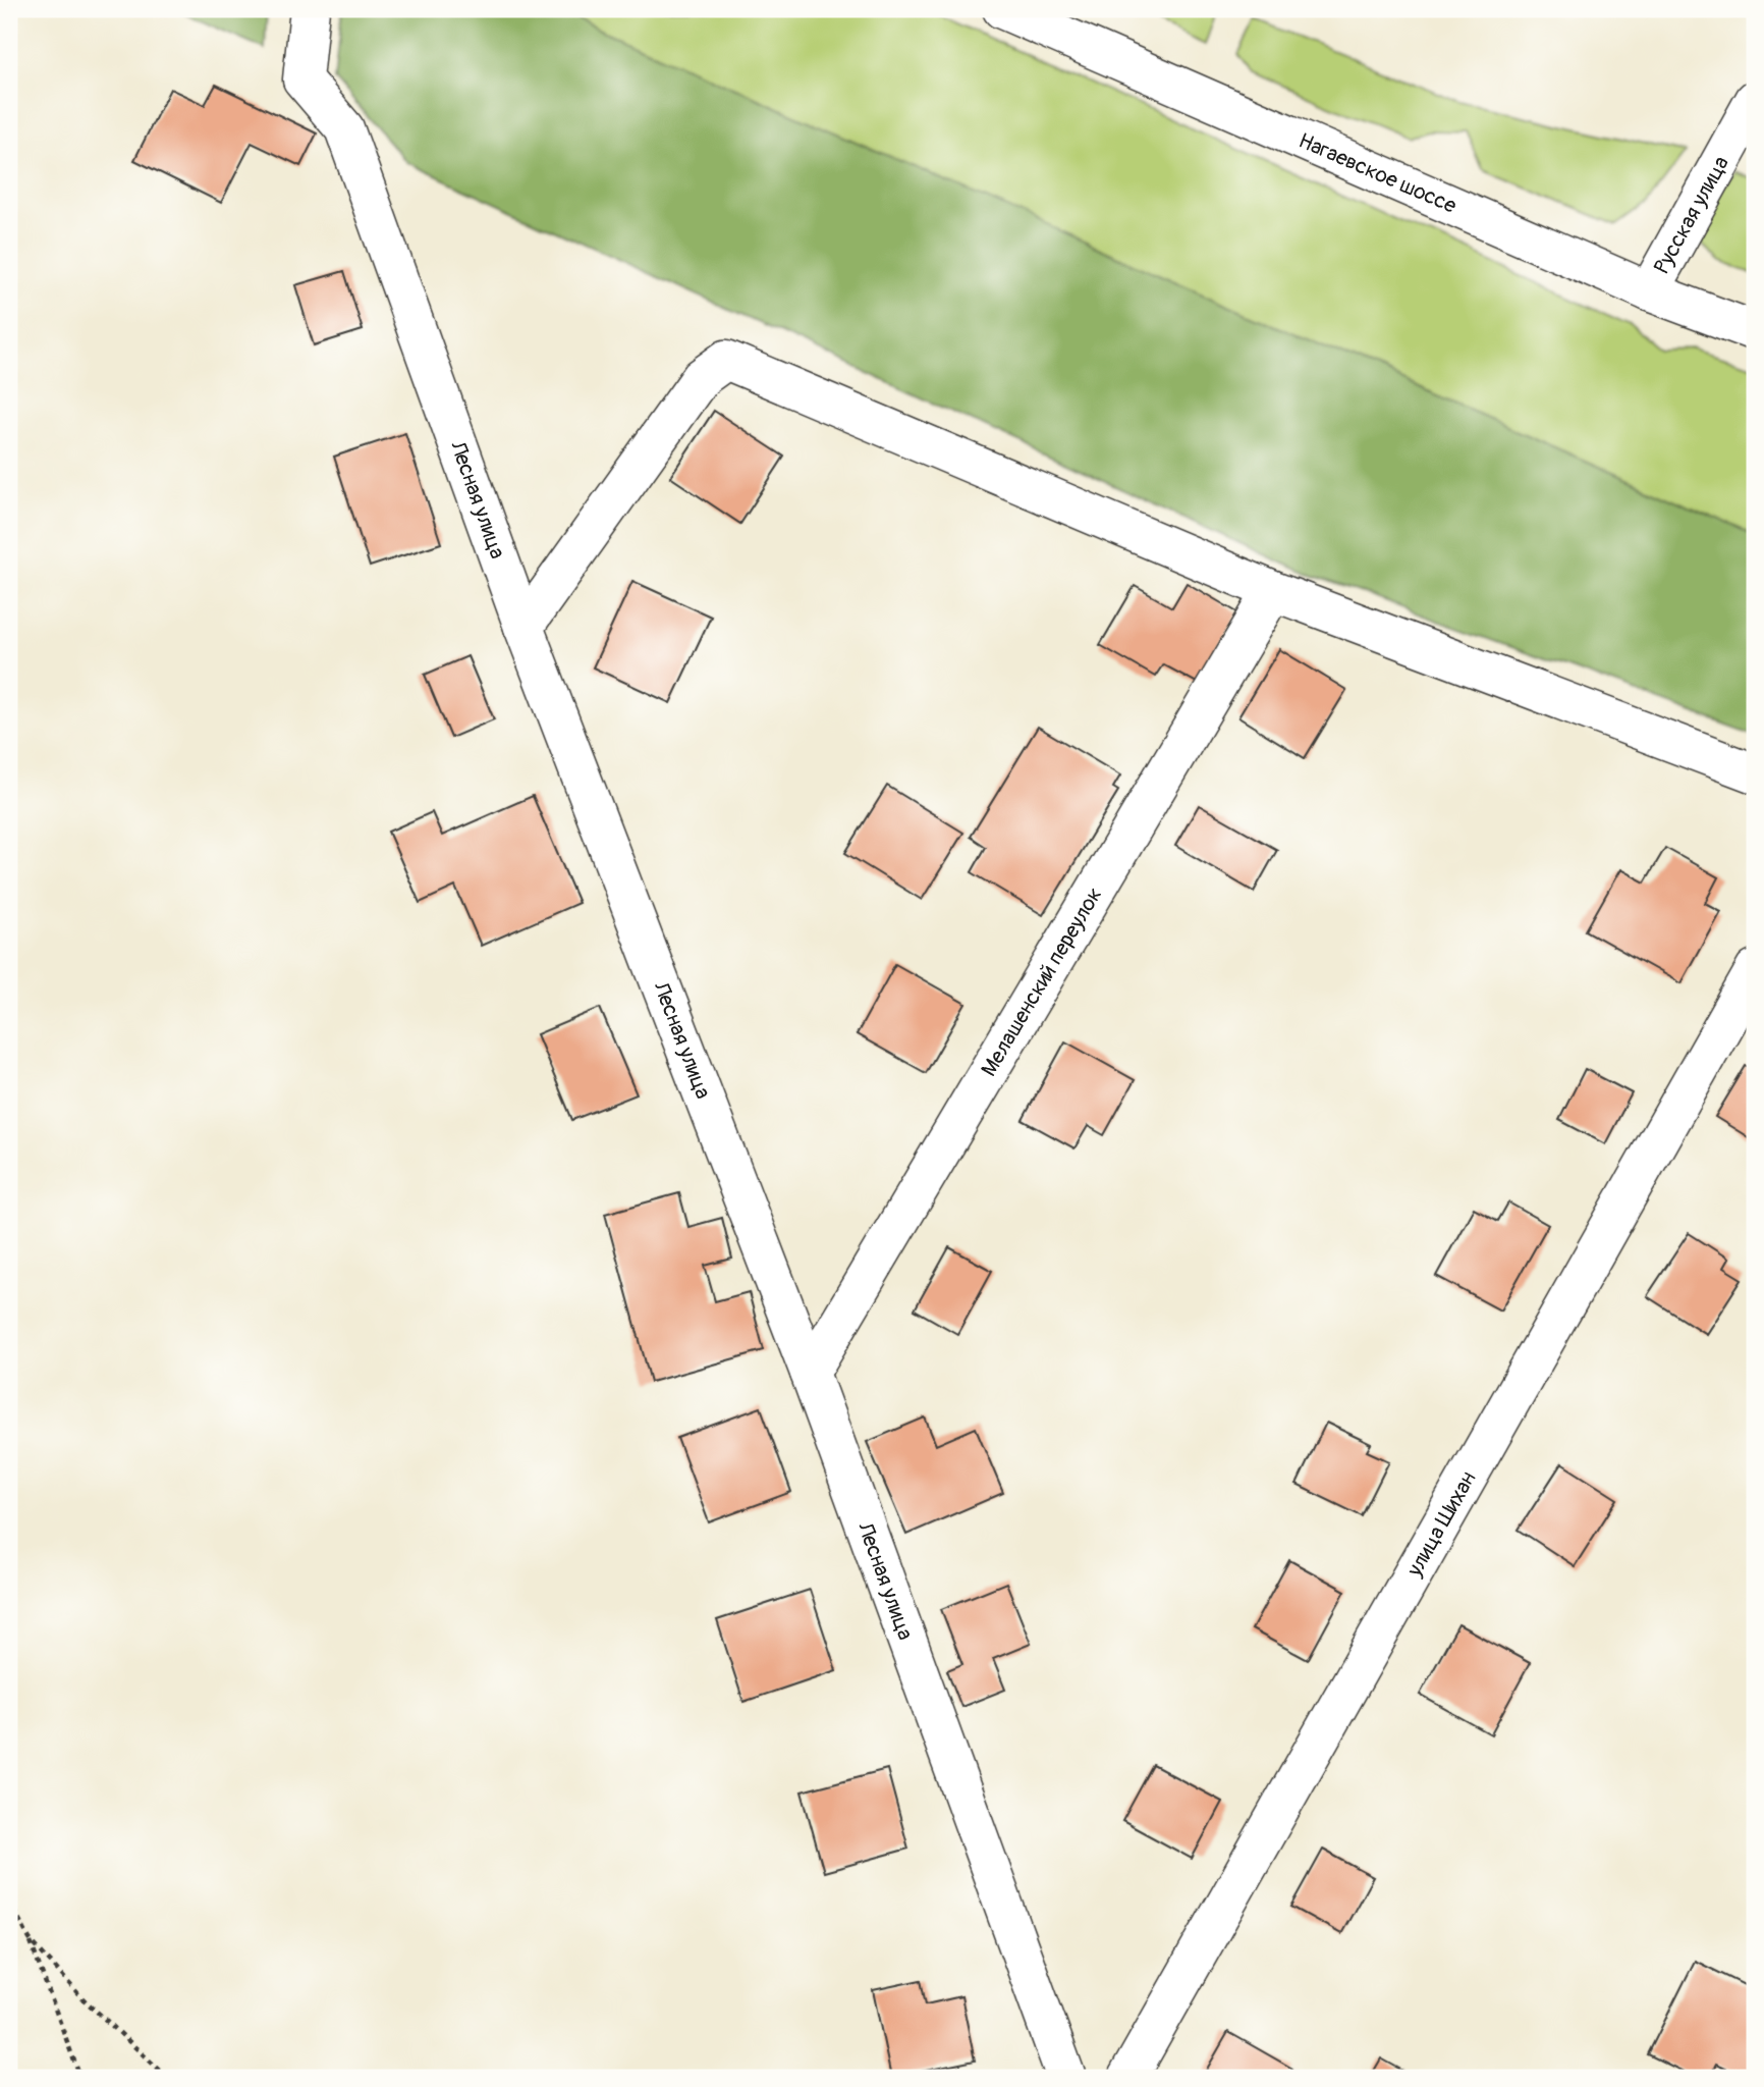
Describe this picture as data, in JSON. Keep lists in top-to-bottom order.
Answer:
{
  "streets": {
    "street": [
      "Нагаевское шоссе",
      "Русская улица",
      "Лесная улица",
      "Мелашенский переулок",
      "улица Шихан"
    ]
  },
  "crossings": [
    ["Нагаевское шоссе", "Русская улица"],
    ["Лесная улица", "Мелашенский переулок"]
  ]
}
